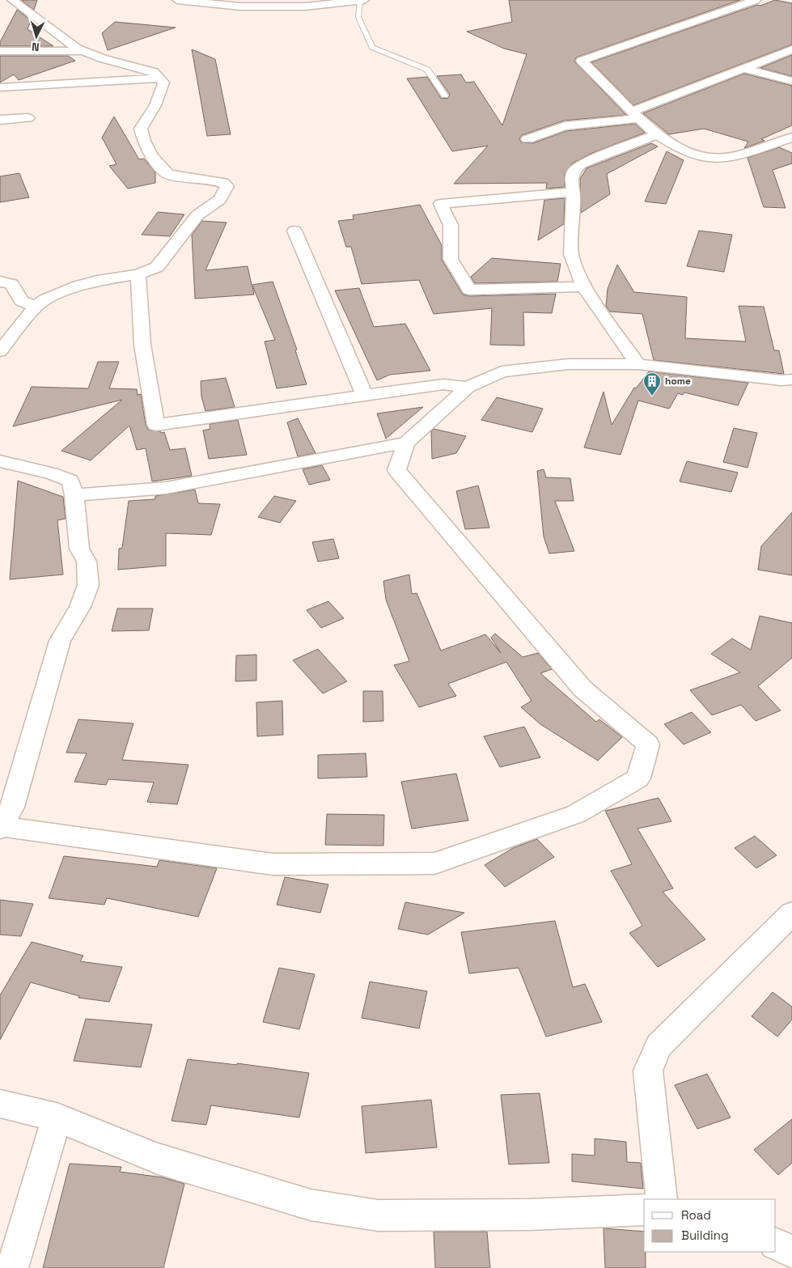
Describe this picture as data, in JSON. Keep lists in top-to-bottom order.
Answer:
{
  "places": {
    "building": ["home"]
  },
  "legend": ["Road", "Building"],
  "north": "bottom"
}
